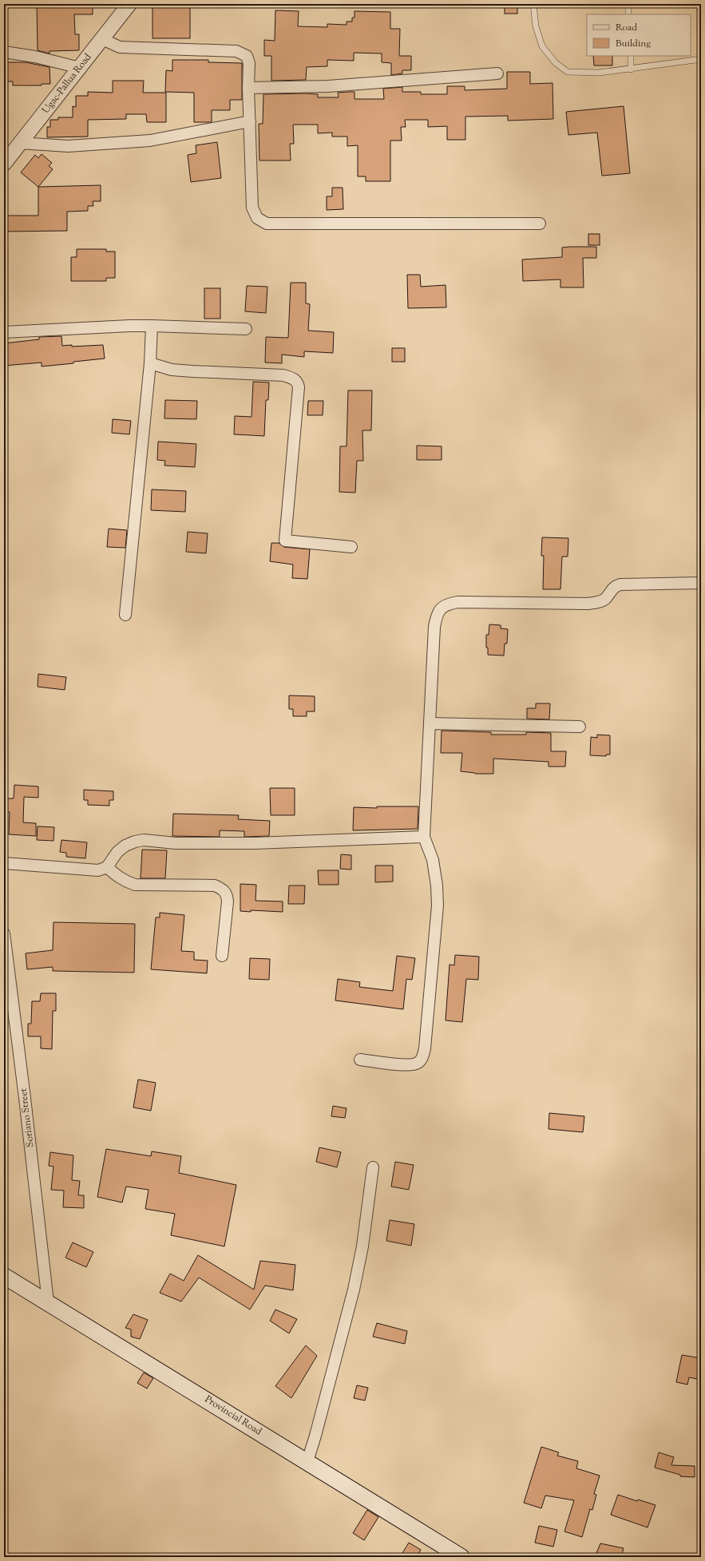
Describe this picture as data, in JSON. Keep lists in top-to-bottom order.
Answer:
{
  "streets": {
    "main road": ["Provincial Road"],
    "street": ["Ugac-Pallua Road", "Soriano Street"]
  },
  "crossings": [
    ["Soriano Street", "Provincial Road"]
  ],
  "legend": ["Road", "Building"]
}
